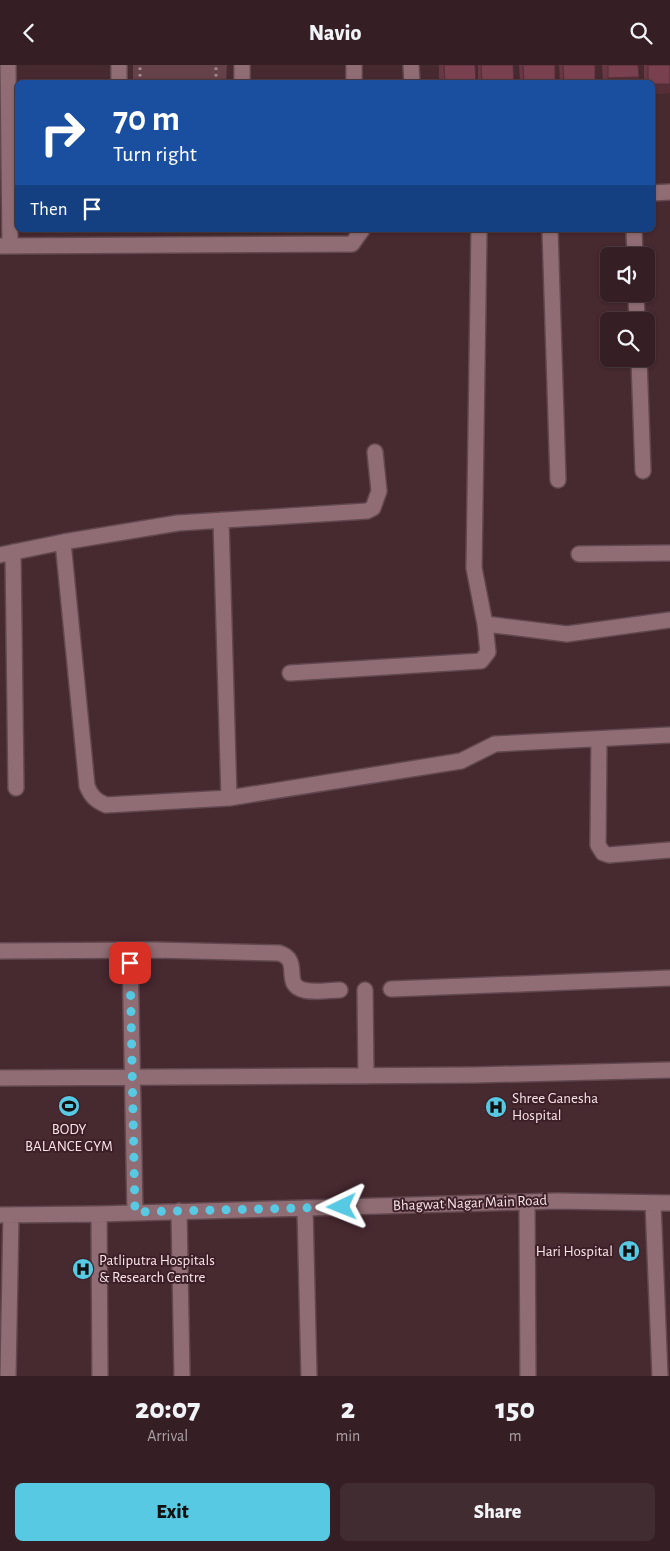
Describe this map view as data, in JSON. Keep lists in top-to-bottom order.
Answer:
{
  "streets": {
    "street": ["Bhagwat Nagar Main Road"]
  },
  "places": {
    "sports": ["BODY BALANCE GYM"],
    "hospital": ["Shree Ganesha Hospital", "Hari Hospital", "Patliputra Hospitals & Research Centre"]
  },
  "page": {
    "header": "Navio",
    "turn": ["70 m", "Turn right"],
    "then": "Then",
    "eta": [
      "20:07",
      "Arrival",
      "2",
      "min",
      "150",
      "m"
    ],
    "buttons": ["Exit", "Share"]
  }
}
